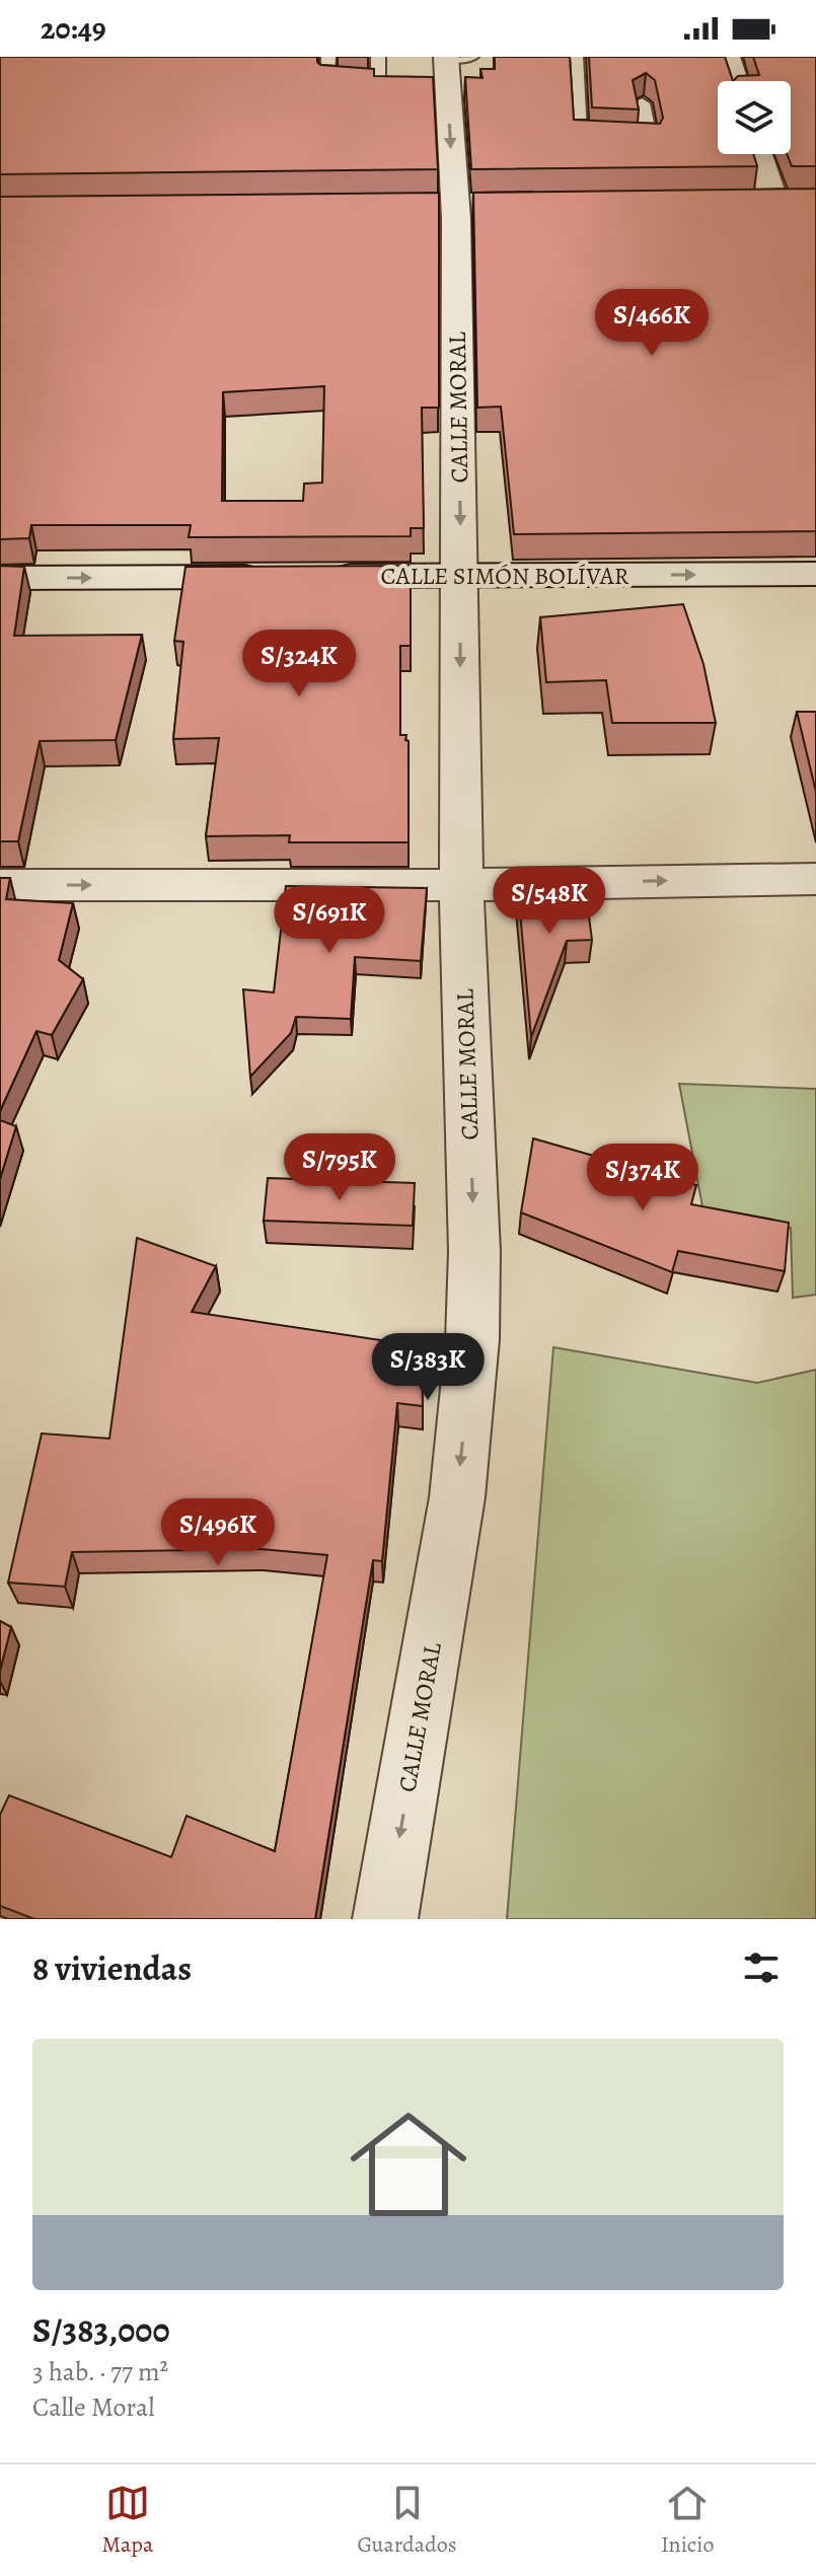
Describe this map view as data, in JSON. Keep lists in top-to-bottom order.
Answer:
{
  "streets": {
    "street": ["CALLE MORAL", "CALLE SIMÓN BOLÍVAR"]
  },
  "crossings": [
    ["CALLE MORAL", "CALLE SIMÓN BOLÍVAR"]
  ],
  "one_way": ["CALLE MORAL"],
  "page": {
    "status": "20:49",
    "price": [
      "S/466K",
      "S/324K",
      "S/548K",
      "S/691K",
      "S/795K",
      "S/374K",
      "S/383K",
      "S/496K"
    ],
    "heading": "8 viviendas",
    "list": [
      {
        "name": "S/383,000",
        "note": "3 hab. · 77 m² · Calle Moral"
      }
    ],
    "tabs": ["Mapa", "Guardados", "Inicio"]
  }
}
